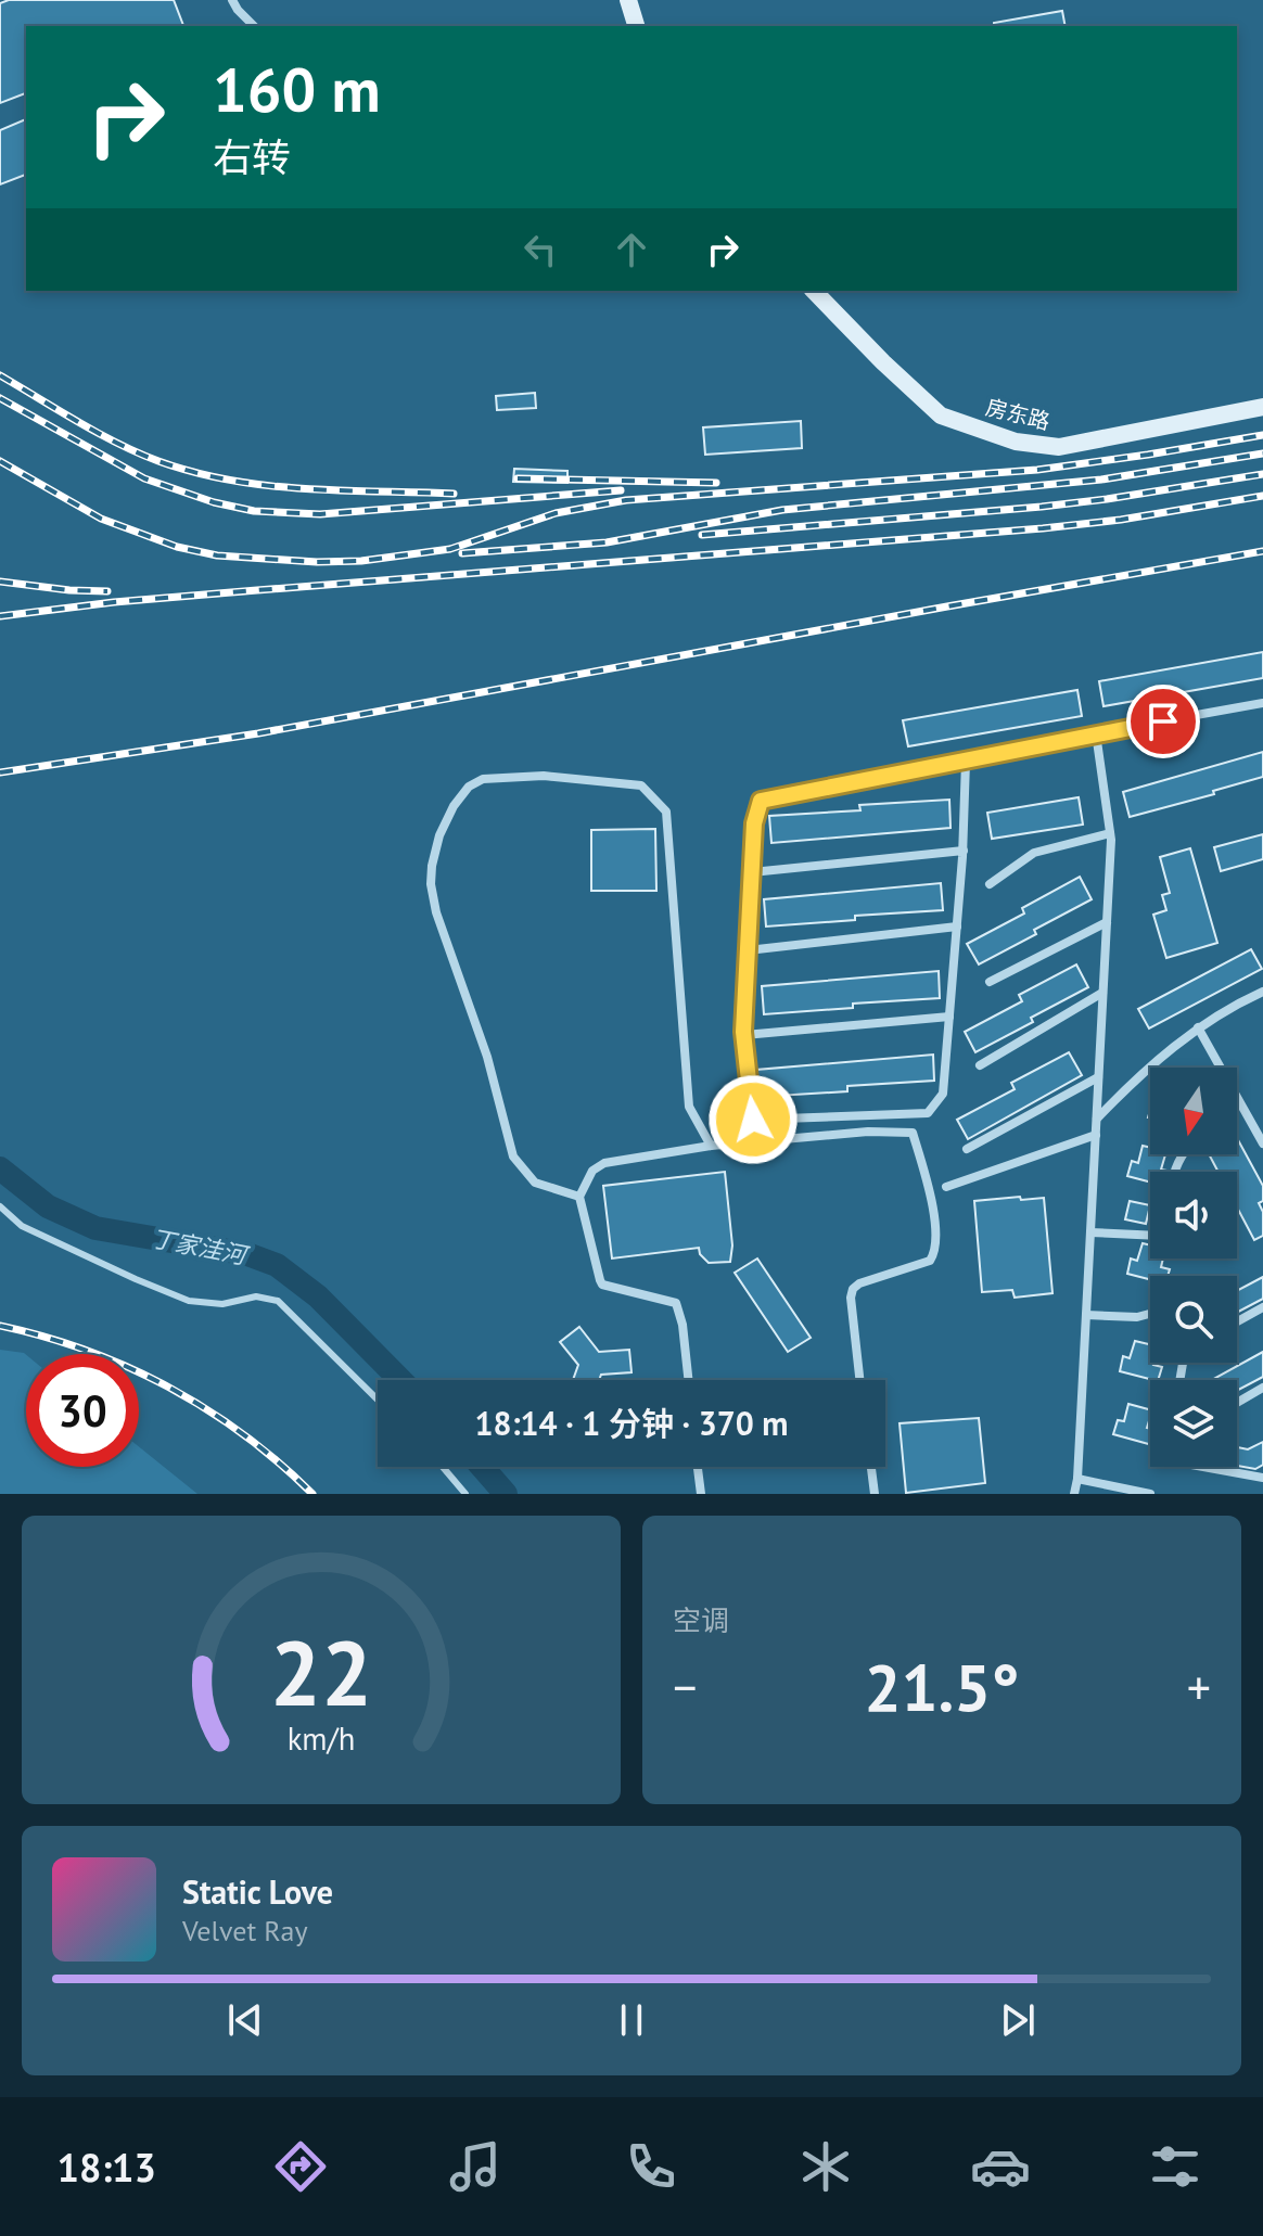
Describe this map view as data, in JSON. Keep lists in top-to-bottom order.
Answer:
{
  "streets": {
    "main road": ["房东路"]
  },
  "water": ["丁家洼河"],
  "north": "bottom",
  "page": {
    "turn": ["160 m", "右转"],
    "limit": "30",
    "trip": "18:14 · 1 分钟 · 370 m",
    "tile": "空调",
    "heat": ["−", "21.5°", "+"],
    "song": ["Static Love", "Velvet Ray"],
    "tabs": "18:13",
    "gauge": ["22", "km/h"]
  }
}
